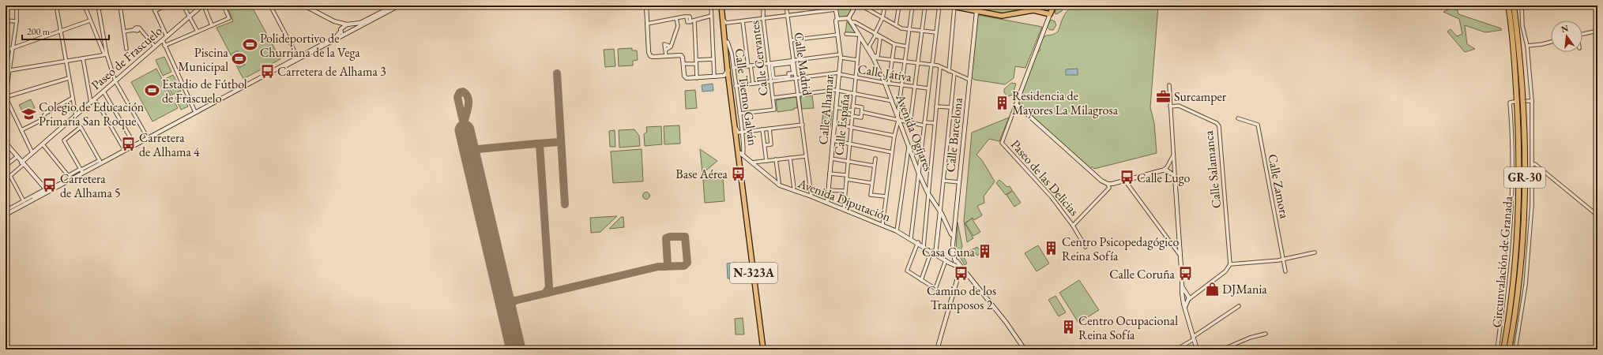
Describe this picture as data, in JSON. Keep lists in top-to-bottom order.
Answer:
{
  "streets": {
    "highway": ["GR-30", "Circunvalación de Granada"],
    "main road": ["Calle Tierno Galván", "N-323A"],
    "street": [
      "Paseo de Frascuelo",
      "Calle Cervantes",
      "Calle Madrid",
      "Calle Játiva",
      "Calle Alhamar",
      "Calle España",
      "Avenida Ogíjares",
      "Calle Barcelona",
      "Calle Salamanca",
      "Paseo de las Delicias",
      "Calle Zamora",
      "Avenida Diputación"
    ]
  },
  "crossings": [
    ["Calle Cervantes", "Calle Játiva"],
    ["Calle Cervantes", "Calle Tierno Galván"],
    ["Calle Madrid", "Calle Játiva"],
    ["Calle Madrid", "Avenida Diputación"],
    ["Calle Játiva", "Calle Tierno Galván"],
    ["Calle Játiva", "Calle Alhamar"],
    ["Calle Játiva", "Calle España"],
    ["Calle Játiva", "Avenida Ogíjares"],
    ["Calle Tierno Galván", "Avenida Diputación"],
    ["Calle Tierno Galván", "N-323A"],
    ["Calle Alhamar", "Avenida Diputación"],
    ["Calle España", "Avenida Ogíjares"],
    ["Calle España", "Avenida Diputación"],
    ["Avenida Ogíjares", "Calle Barcelona"],
    ["Calle Barcelona", "Avenida Diputación"],
    ["Avenida Diputación", "N-323A"]
  ],
  "places": {
    "sports": ["Polideportivo de Churriana de la Vega", "Piscina Municipal", "Estadio de Fútbol de Frascuelo"],
    "bus stop": [
      "Carretera de Alhama 3",
      "Carretera de Alhama 4",
      "Base Aérea",
      "Calle Lugo",
      "Carretera de Alhama 5",
      "Camino de los Tramposos 2",
      "Calle Coruña"
    ],
    "office": ["Surcamper"],
    "building": [
      "Residencia de Mayores La Milagrosa",
      "Centro Psicopedagógico Reina Sofía",
      "Casa Cuna",
      "Centro Ocupacional Reina Sofía"
    ],
    "school or university": ["Colegio de Educación Primaria San Roque"],
    "shop": ["DJMania"]
  },
  "scale_bar": "200 m",
  "north": "top"
}
